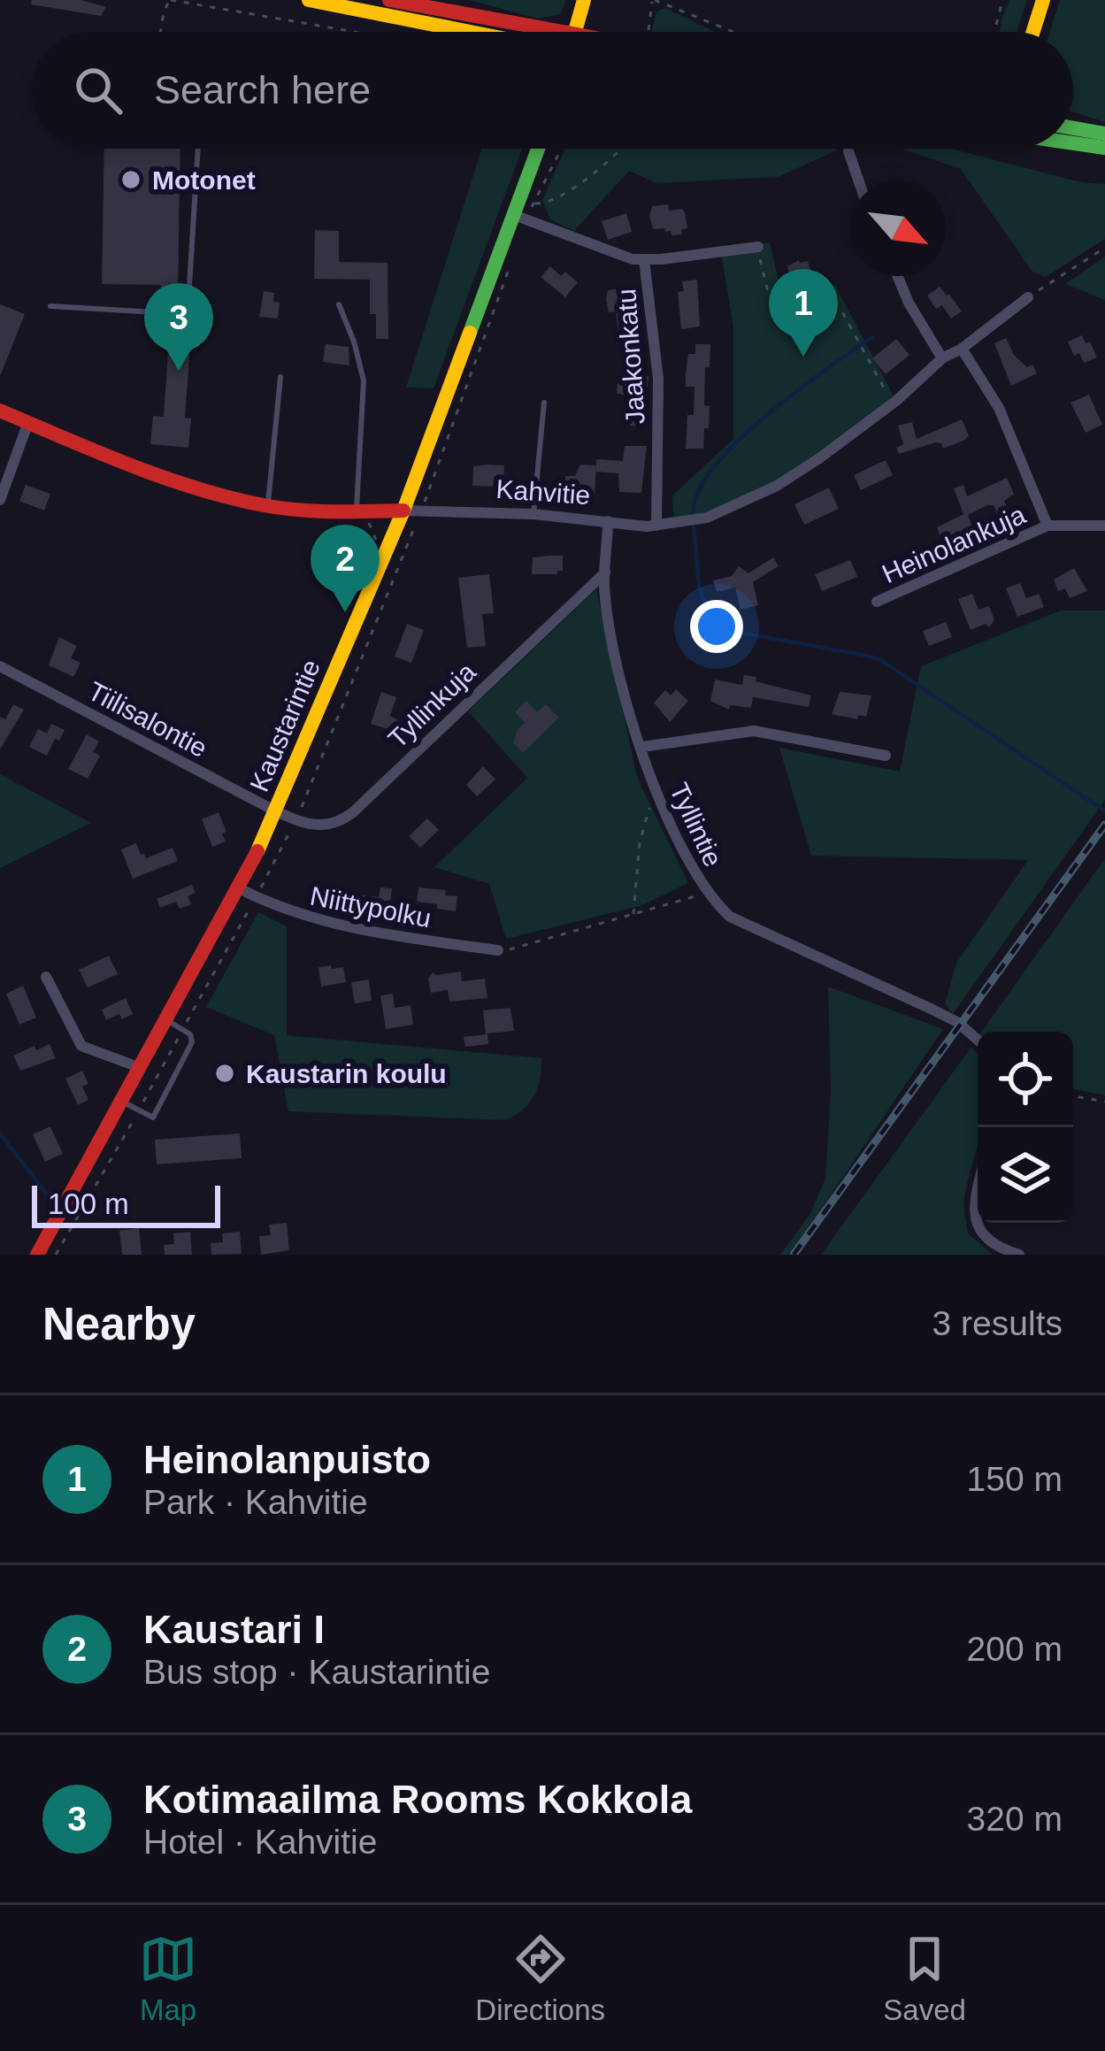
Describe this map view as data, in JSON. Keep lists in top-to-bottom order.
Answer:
{
  "streets": {
    "main road": ["Kahvitie", "Kaustarintie"],
    "street": [
      "Jaakonkatu",
      "Heinolankuja",
      "Tyllinkuja",
      "Tiilisalontie",
      "Tyllintie",
      "Niittypolku"
    ]
  },
  "crossings": [
    ["Jaakonkatu", "Kahvitie"],
    ["Jaakonkatu", "Kaustarintie"],
    ["Kahvitie", "Kaustarintie"],
    ["Kahvitie", "Tyllintie"],
    ["Tyllinkuja", "Tiilisalontie"],
    ["Tyllinkuja", "Kaustarintie"],
    ["Tyllinkuja", "Tyllintie"],
    ["Tiilisalontie", "Kaustarintie"],
    ["Kaustarintie", "Niittypolku"]
  ],
  "places": ["Motonet", "Kaustarin koulu"],
  "scale_bar": "100 m",
  "north": "bottom right",
  "page": {
    "search": "Search here",
    "pins": ["1", "3", "2"],
    "scale": "100 m",
    "heading": ["Nearby", "3 results"],
    "list": [
      {
        "mark": "1",
        "name": "Heinolanpuisto",
        "note": "Park · Kahvitie",
        "value": "150 m"
      },
      {
        "mark": "2",
        "name": "Kaustari I",
        "note": "Bus stop · Kaustarintie",
        "value": "200 m"
      },
      {
        "mark": "3",
        "name": "Kotimaailma Rooms Kokkola",
        "note": "Hotel · Kahvitie",
        "value": "320 m"
      }
    ],
    "nav": ["Map", "Directions", "Saved"]
  }
}
